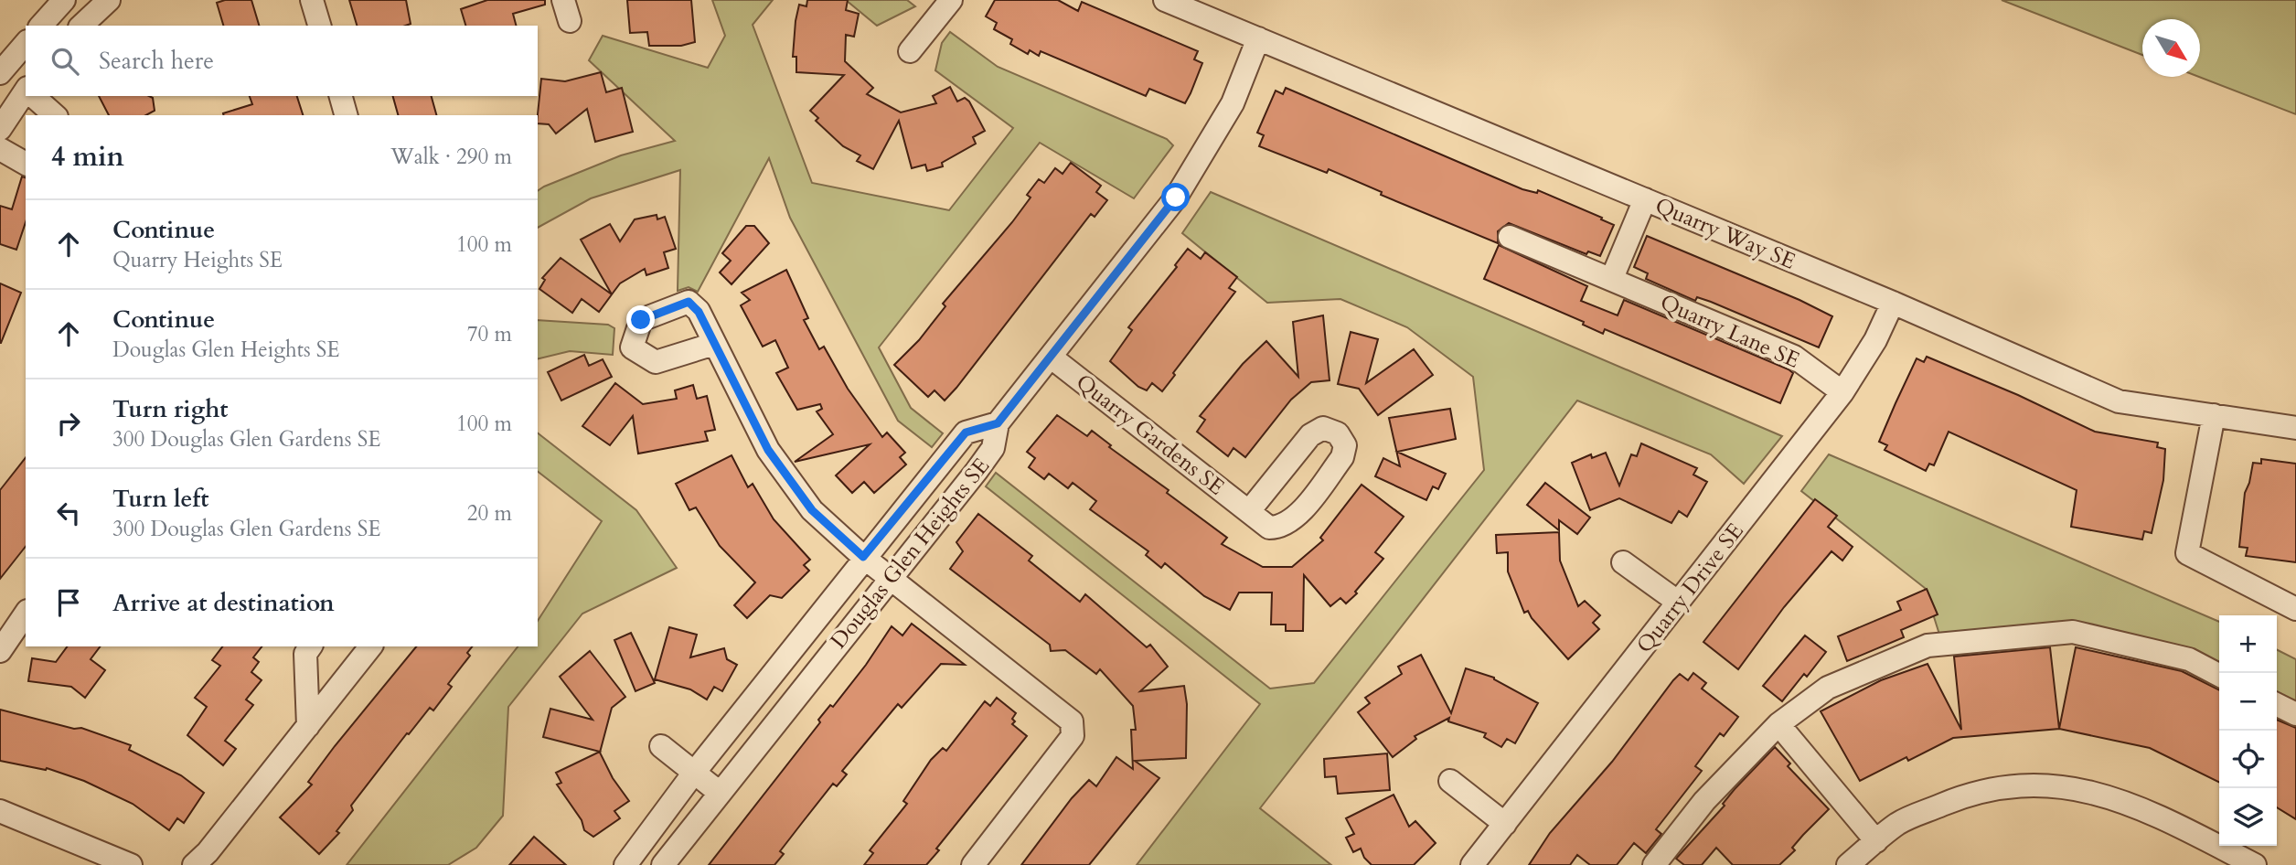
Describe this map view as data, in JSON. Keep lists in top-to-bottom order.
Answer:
{
  "streets": {
    "street": [
      "Quarry Way SE",
      "Quarry Lane SE",
      "Quarry Gardens SE",
      "Douglas Glen Heights SE",
      "Quarry Drive SE"
    ]
  },
  "crossings": [
    ["Quarry Way SE", "Quarry Drive SE"],
    ["Quarry Lane SE", "Quarry Drive SE"]
  ],
  "north": "bottom right",
  "page": {
    "search": "Search here",
    "heading": ["4 min", "Walk · 290 m"],
    "list": [
      ["Continue", "Quarry Heights SE", "100 m"],
      ["Continue", "Douglas Glen Heights SE", "70 m"],
      ["Turn right", "300 Douglas Glen Gardens SE", "100 m"],
      ["Turn left", "300 Douglas Glen Gardens SE", "20 m"],
      "Arrive at destination"
    ],
    "map_buttons": ["+", "−"]
  }
}
